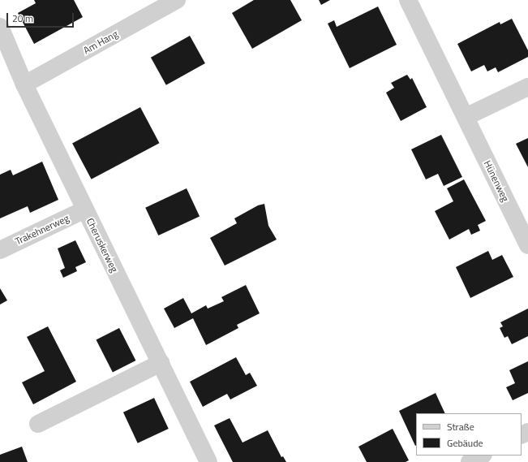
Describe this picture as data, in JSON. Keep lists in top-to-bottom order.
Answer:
{
  "streets": {
    "street": [
      "Am Hang",
      "Hünenweg",
      "Trakehnerweg",
      "Cheruskerweg"
    ]
  },
  "crossings": [
    ["Am Hang", "Cheruskerweg"],
    ["Trakehnerweg", "Cheruskerweg"]
  ],
  "legend": ["Straße", "Gebäude"],
  "scale_bar": "20 m"
}
